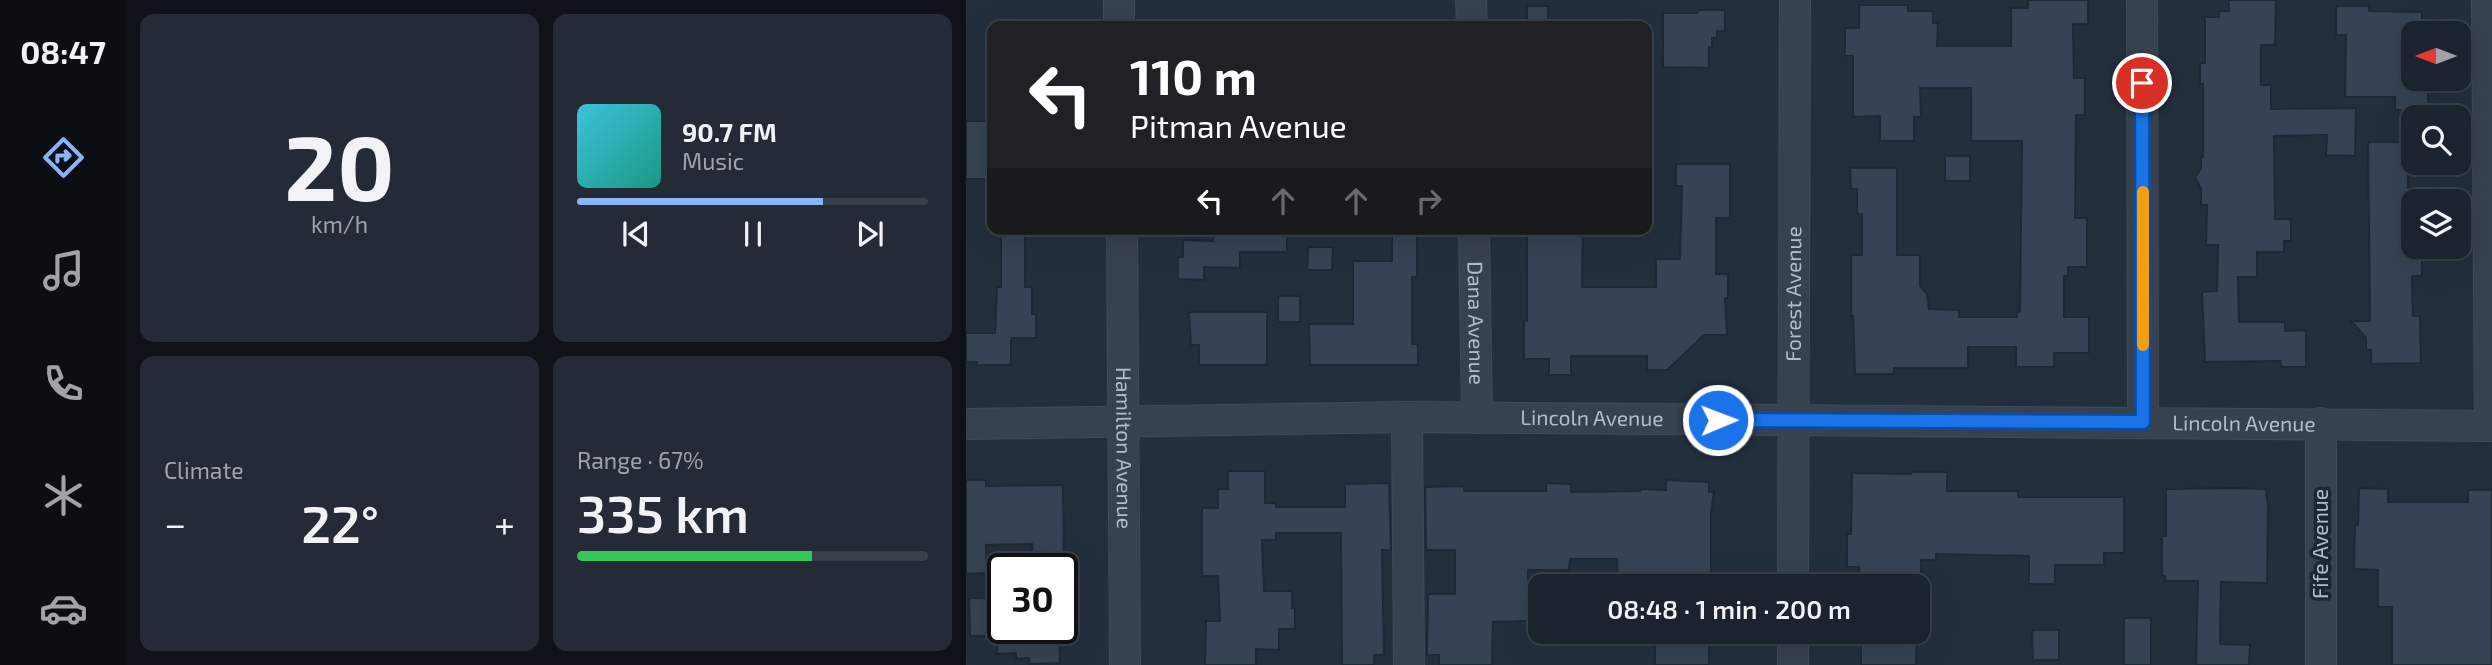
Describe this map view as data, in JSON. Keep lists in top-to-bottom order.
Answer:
{
  "streets": {
    "street": [
      "Forest Avenue",
      "Dana Avenue",
      "Lincoln Avenue",
      "Hamilton Avenue",
      "Fife Avenue"
    ]
  },
  "crossings": [
    ["Forest Avenue", "Lincoln Avenue"],
    ["Dana Avenue", "Lincoln Avenue"],
    ["Lincoln Avenue", "Hamilton Avenue"],
    ["Lincoln Avenue", "Fife Avenue"]
  ],
  "north": "left",
  "page": {
    "tabs": "08:47",
    "tile": [
      ["20", "km/h"],
      "Climate",
      ["Range · 67%", "335 km"]
    ],
    "turn": ["110 m", "Pitman Avenue"],
    "song": ["90.7 FM", "Music"],
    "heat": ["−", "22°", "+"],
    "limit": "30",
    "trip": "08:48 · 1 min · 200 m"
  }
}
